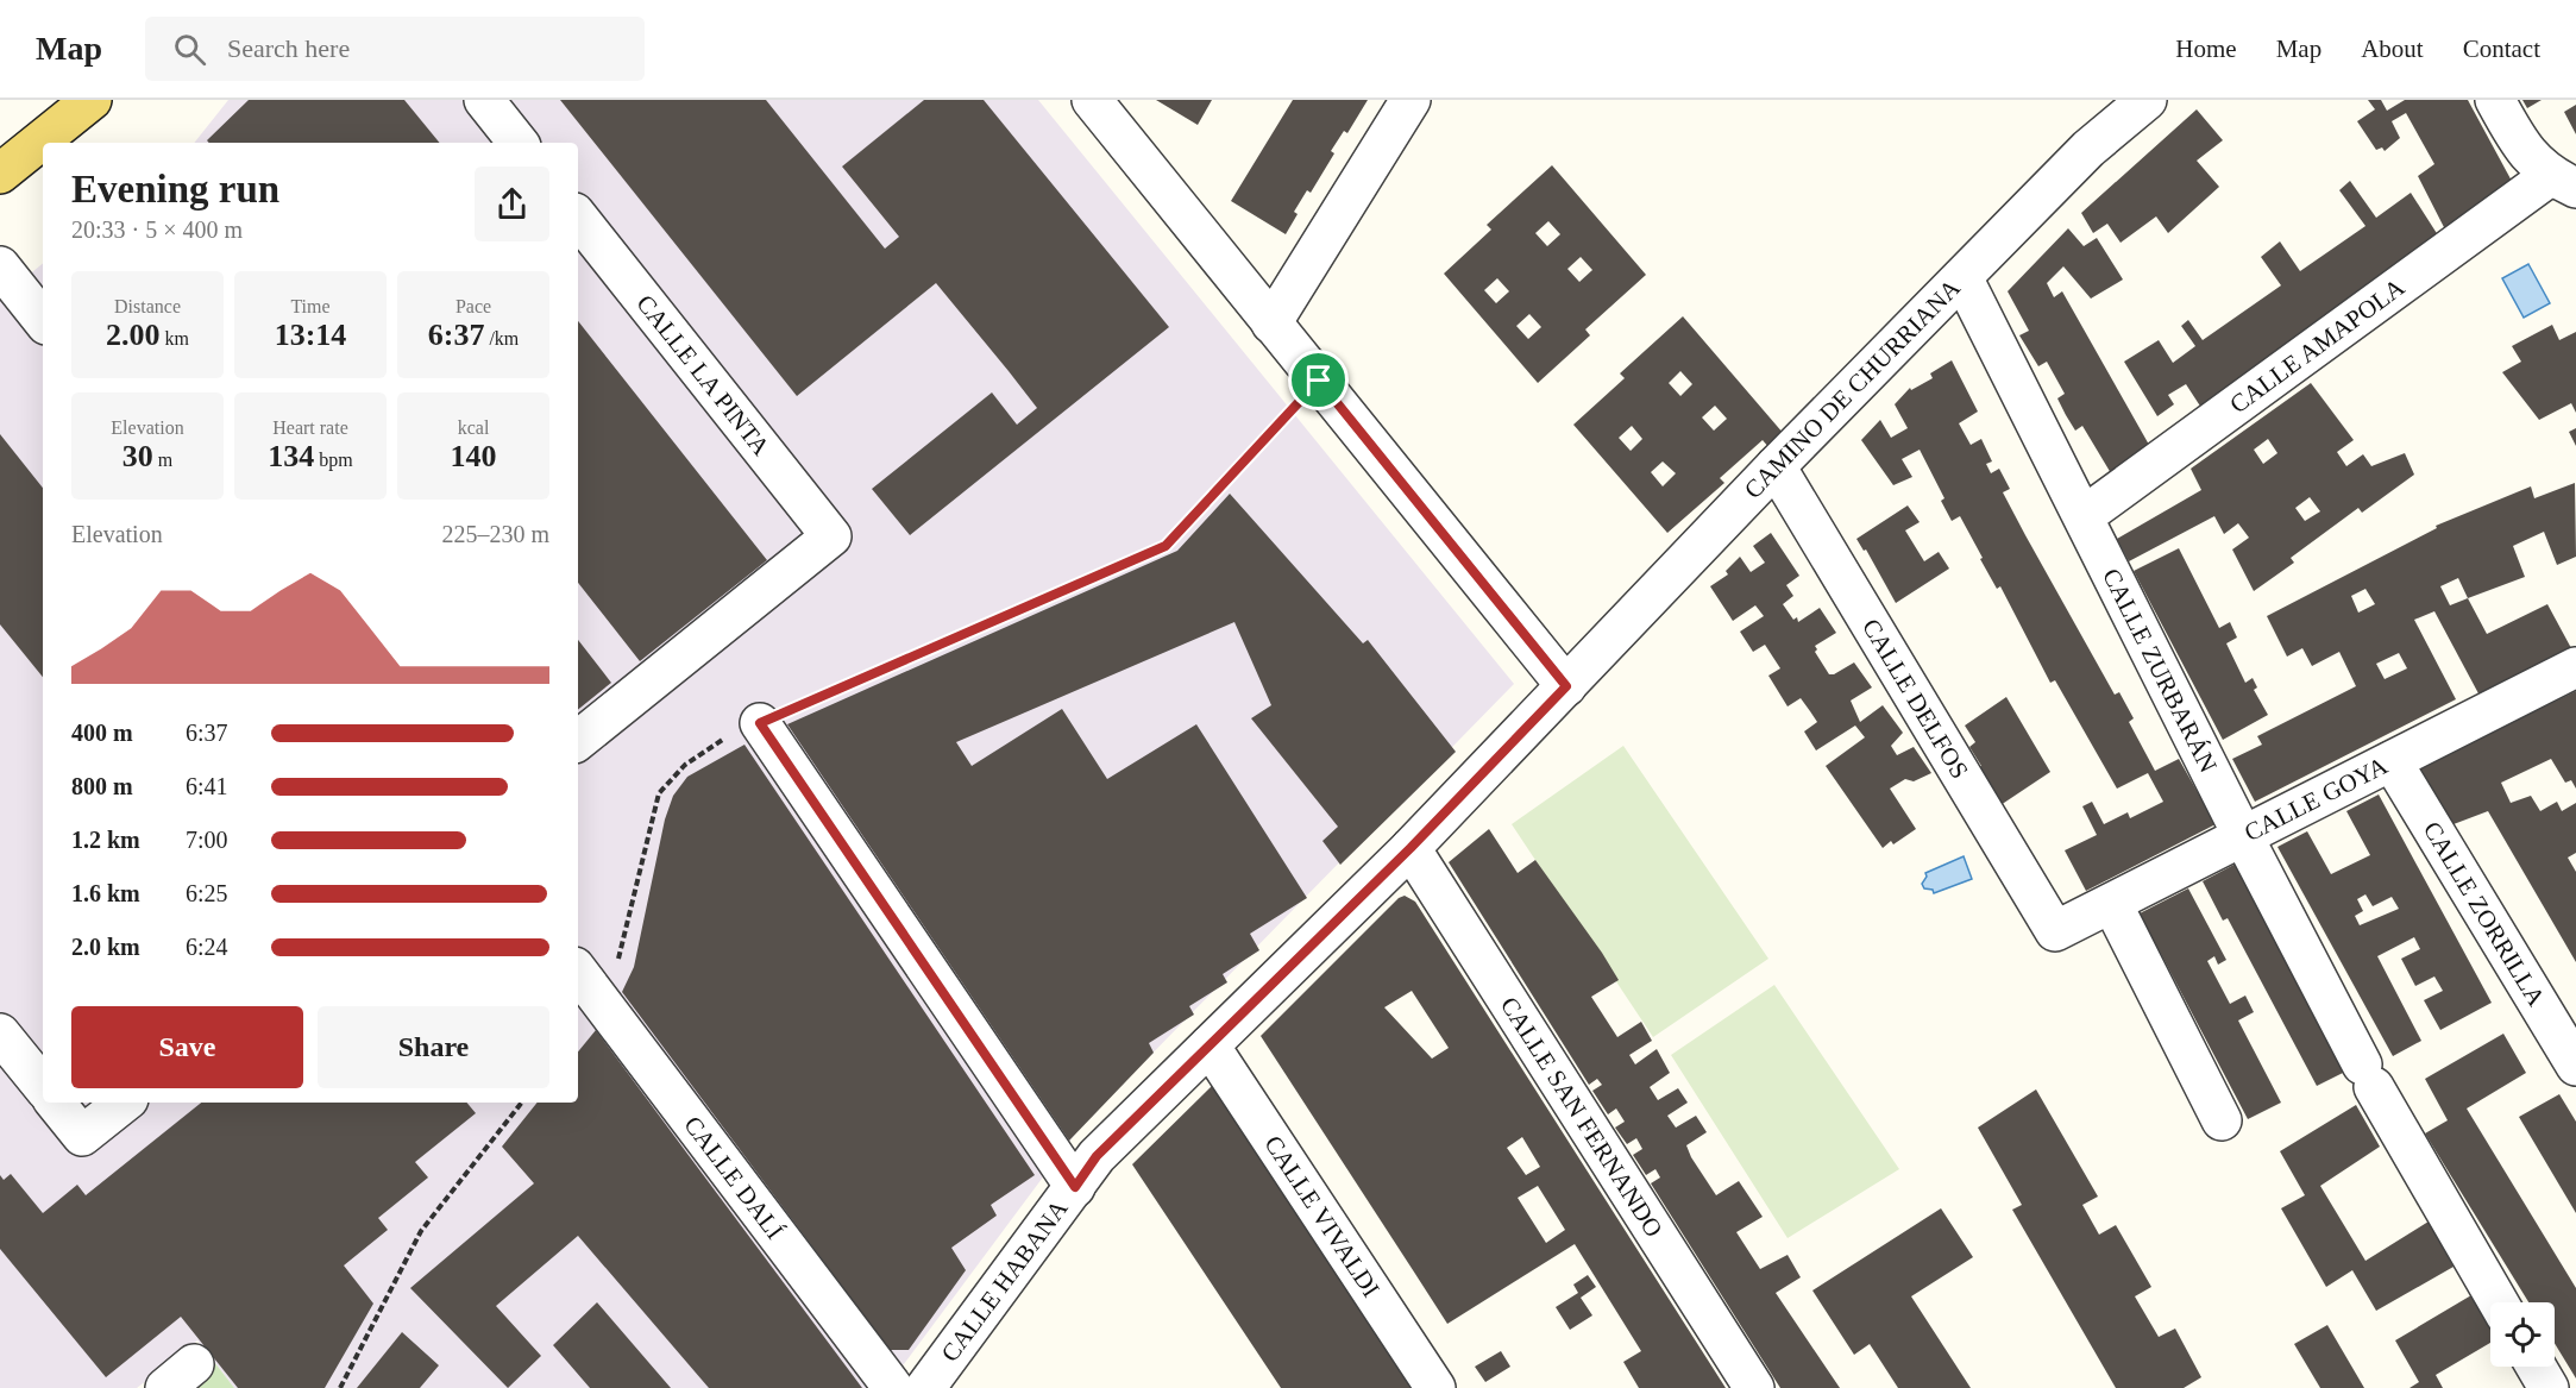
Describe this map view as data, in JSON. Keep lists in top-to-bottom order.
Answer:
{
  "streets": {
    "street": [
      "CALLE AMAPOLA",
      "CALLE LA PINTA",
      "CAMINO DE CHURRIANA",
      "CALLE ZURBARÁN",
      "CALLE DELFOS",
      "CALLE GOYA",
      "CALLE ZORRILLA",
      "CALLE SAN FERNANDO",
      "CALLE DALÍ",
      "CALLE VIVALDI",
      "CALLE HABANA"
    ]
  },
  "crossings": [
    ["CALLE AMAPOLA", "CALLE ZURBARÁN"],
    ["CAMINO DE CHURRIANA", "CALLE ZURBARÁN"],
    ["CAMINO DE CHURRIANA", "CALLE DELFOS"],
    ["CAMINO DE CHURRIANA", "CALLE HABANA"],
    ["CALLE ZURBARÁN", "CALLE GOYA"],
    ["CALLE DELFOS", "CALLE GOYA"],
    ["CALLE GOYA", "CALLE ZORRILLA"],
    ["CALLE SAN FERNANDO", "CALLE HABANA"],
    ["CALLE VIVALDI", "CALLE HABANA"]
  ],
  "page": {
    "header": "Map",
    "search": "Search here",
    "nav": [
      "Home",
      "Map",
      "About",
      "Contact"
    ],
    "heading": ["Evening run", "20:33 · 5 × 400 m"],
    "stats": [
      ["Distance", "2.00 km"],
      ["Time", "13:14"],
      ["Pace", "6:37 /km"],
      ["Elevation", "30 m"],
      ["Heart rate", "134 bpm"],
      ["kcal", "140"]
    ],
    "chart": ["Elevation", "225–230 m"],
    "list": [
      {
        "name": "400 m",
        "note": "6:37"
      },
      {
        "name": "800 m",
        "note": "6:41"
      },
      {
        "name": "1.2 km",
        "note": "7:00"
      },
      {
        "name": "1.6 km",
        "note": "6:25"
      },
      {
        "name": "2.0 km",
        "note": "6:24"
      }
    ],
    "buttons": ["Save", "Share"]
  }
}
